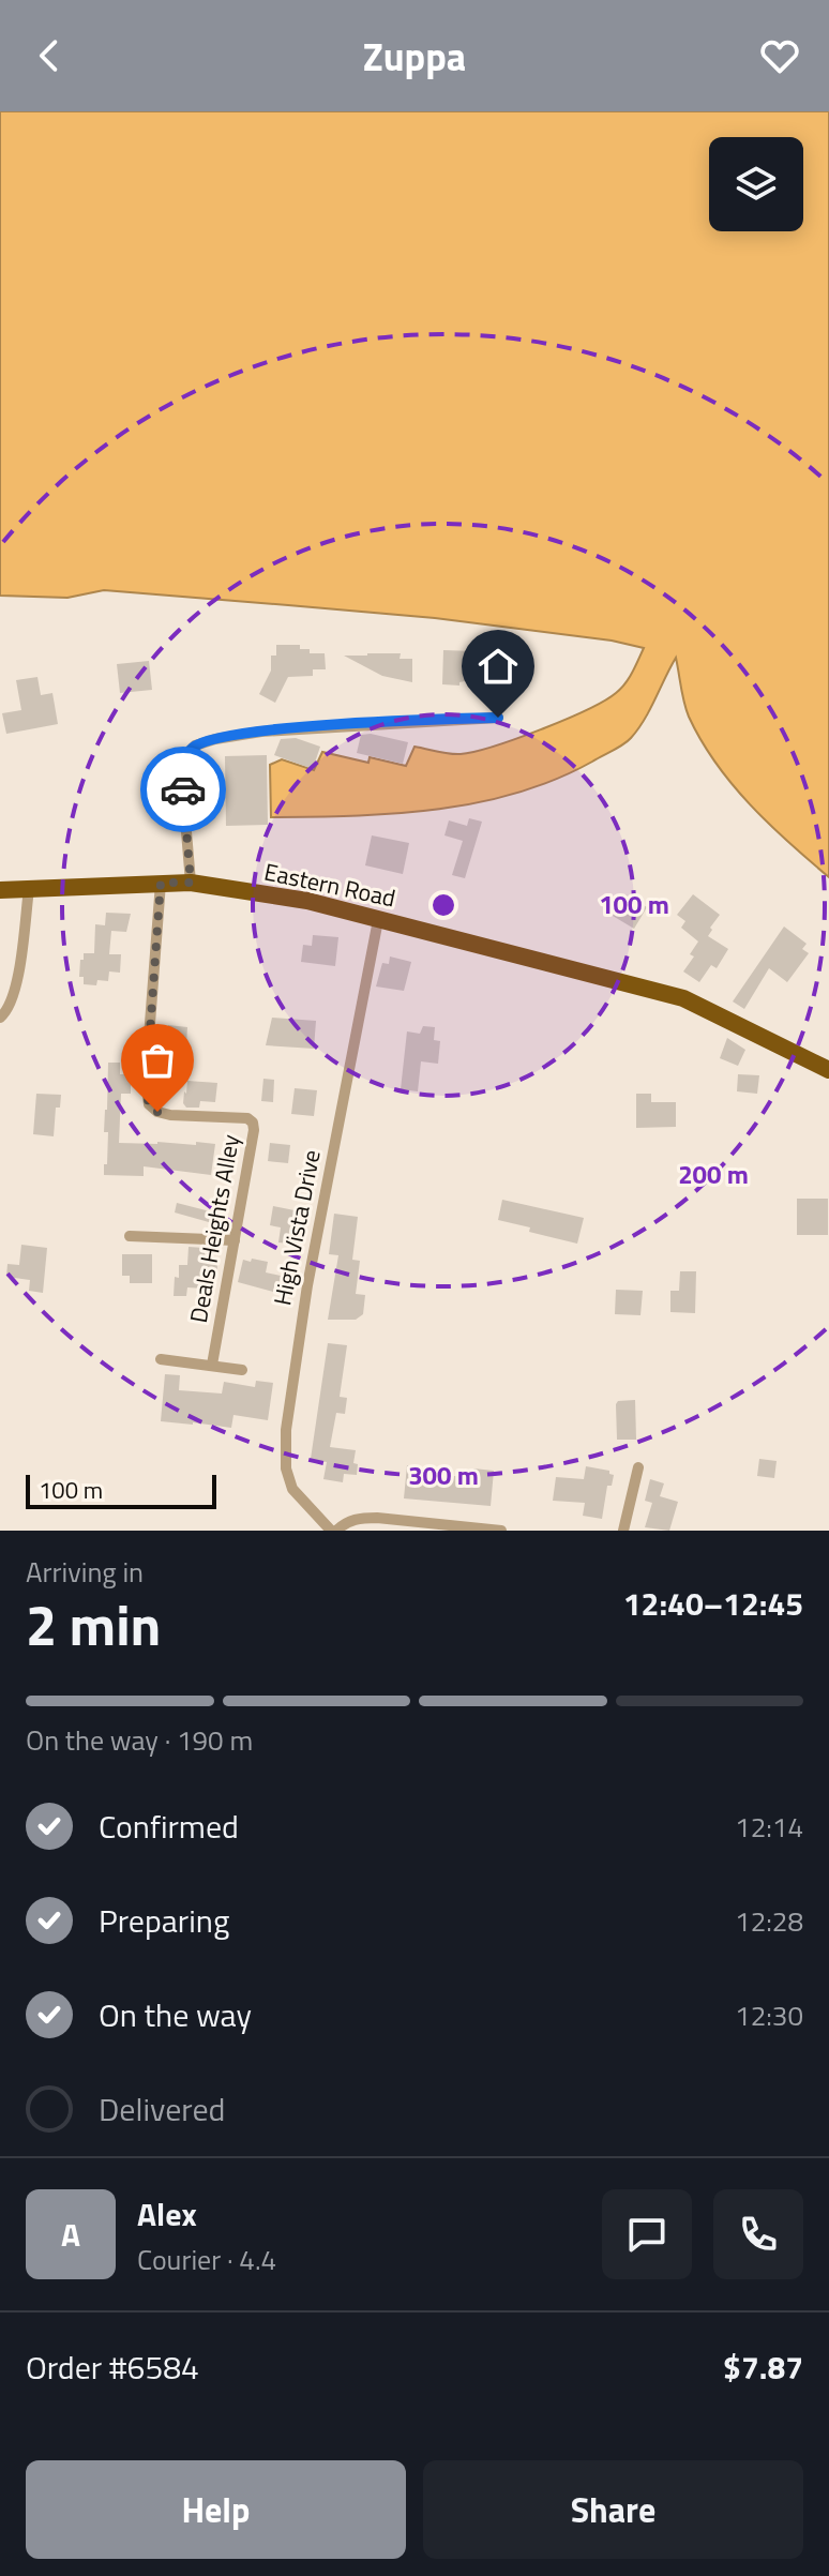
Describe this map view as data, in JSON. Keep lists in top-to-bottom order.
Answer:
{
  "streets": {
    "highway": ["Eastern Road"],
    "street": ["High Vista Drive", "Deals Heights Alley"]
  },
  "crossings": [
    ["Eastern Road", "High Vista Drive"],
    ["Eastern Road", "Deals Heights Alley"]
  ],
  "scale_bar": "100 m",
  "page": {
    "header": "Zuppa",
    "scale": "100 m",
    "heading": ["2 min", "Arriving in", "12:40–12:45"],
    "panel": [
      "Alex",
      "Courier · 4.4",
      "Order #6584",
      "$7.87"
    ],
    "bar": "On the way · 190 m",
    "list": [
      ["Confirmed", "12:14"],
      ["Preparing", "12:28"],
      ["On the way", "12:30"],
      "Delivered"
    ],
    "round": "A",
    "buttons": ["Help", "Share"]
  },
  "rings": ["100 m", "200 m", "300 m"]
}
